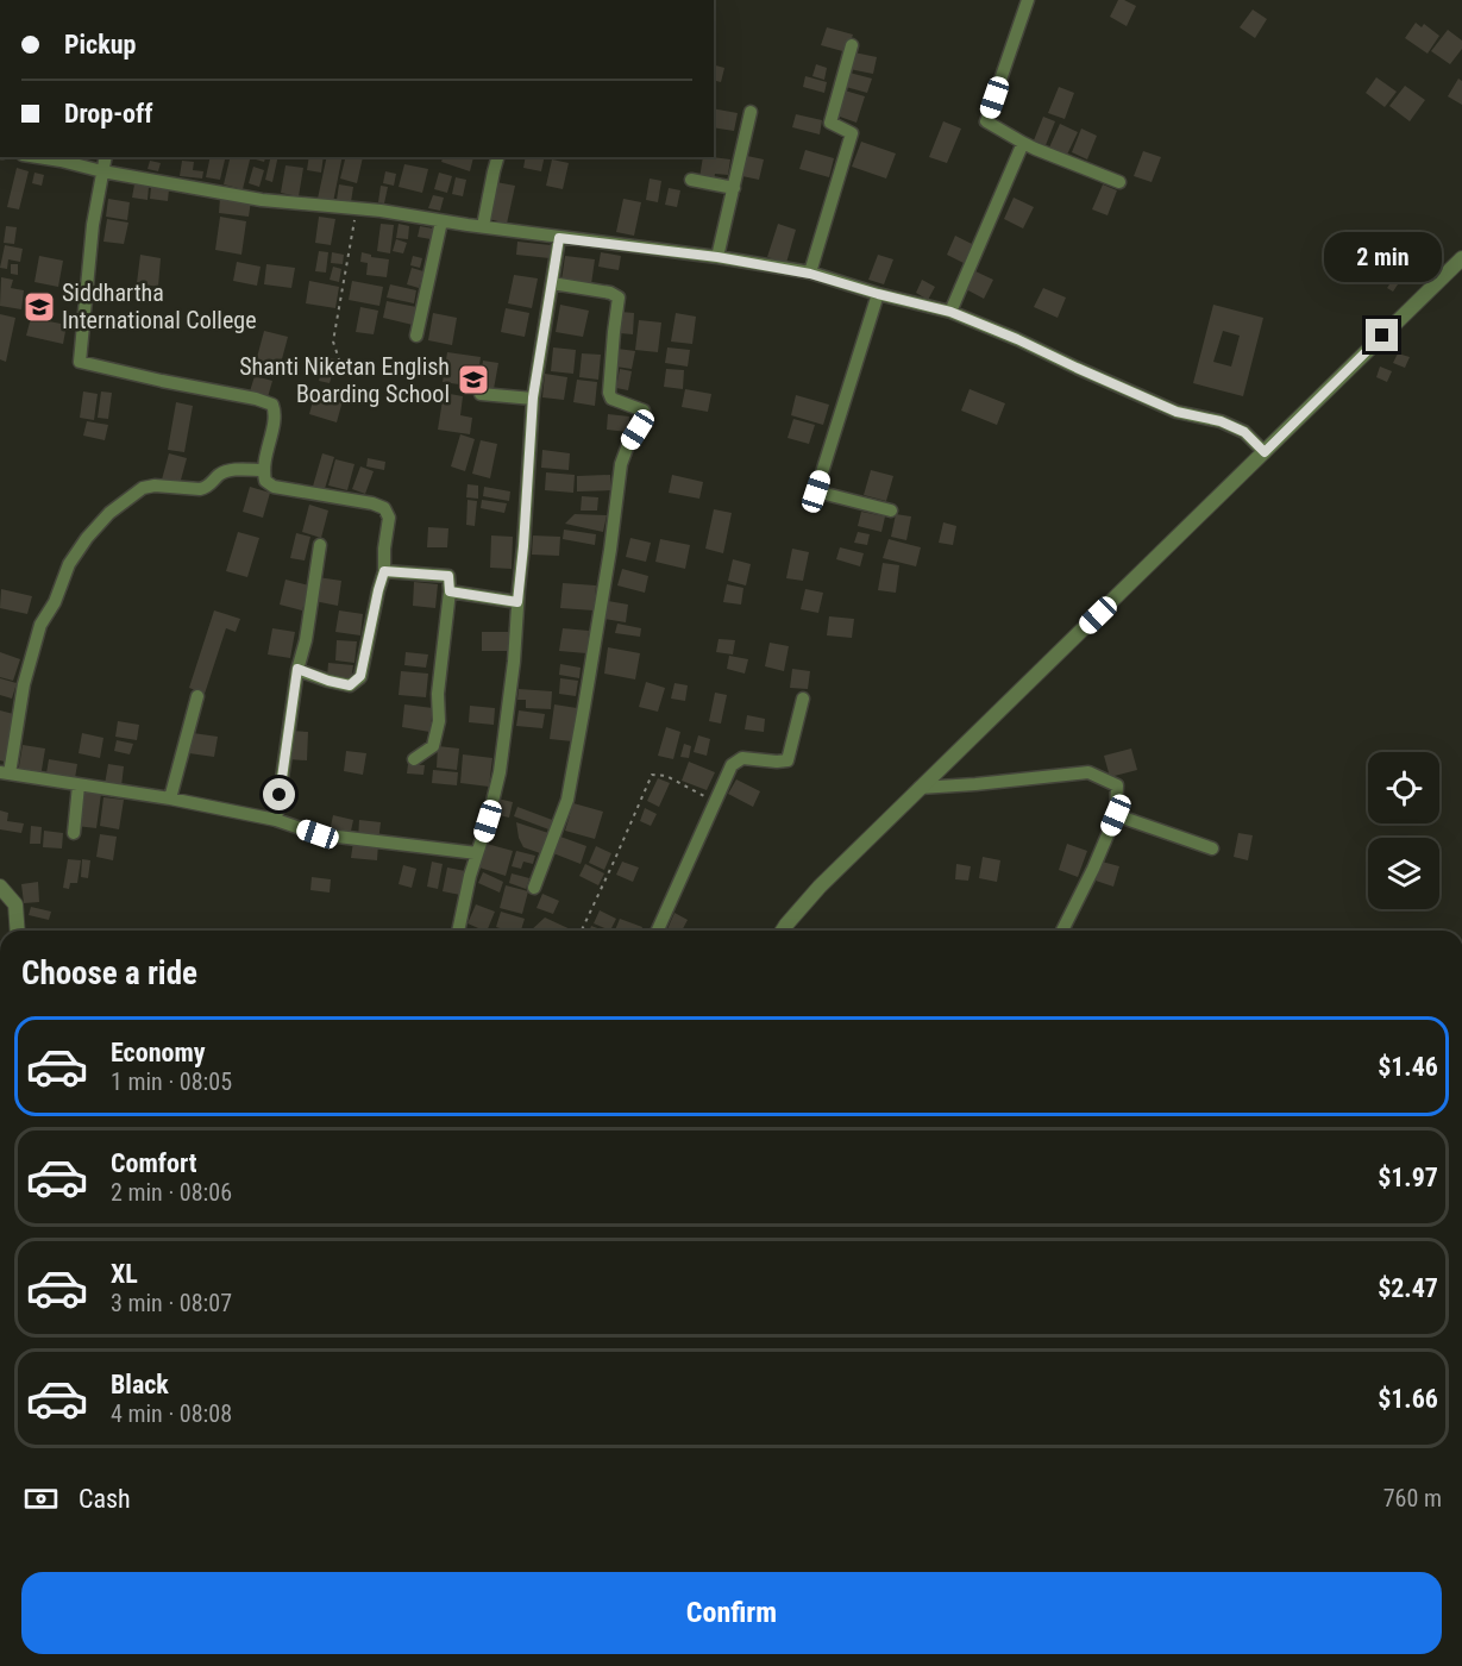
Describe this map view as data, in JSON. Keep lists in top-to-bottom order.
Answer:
{
  "places": {
    "school or university": ["Siddhartha International College", "Shanti Niketan English Boarding School"]
  },
  "page": {
    "banner": ["Pickup", "Drop-off"],
    "bubble": "2 min",
    "heading": "Choose a ride",
    "list": [
      {
        "name": "Economy",
        "note": "1 min · 08:05",
        "value": "$1.46"
      },
      {
        "name": "Comfort",
        "note": "2 min · 08:06",
        "value": "$1.97"
      },
      {
        "name": "XL",
        "note": "3 min · 08:07",
        "value": "$2.47"
      },
      {
        "name": "Black",
        "note": "4 min · 08:08",
        "value": "$1.66"
      }
    ],
    "pay": ["Cash", "760 m"],
    "buttons": "Confirm"
  }
}
